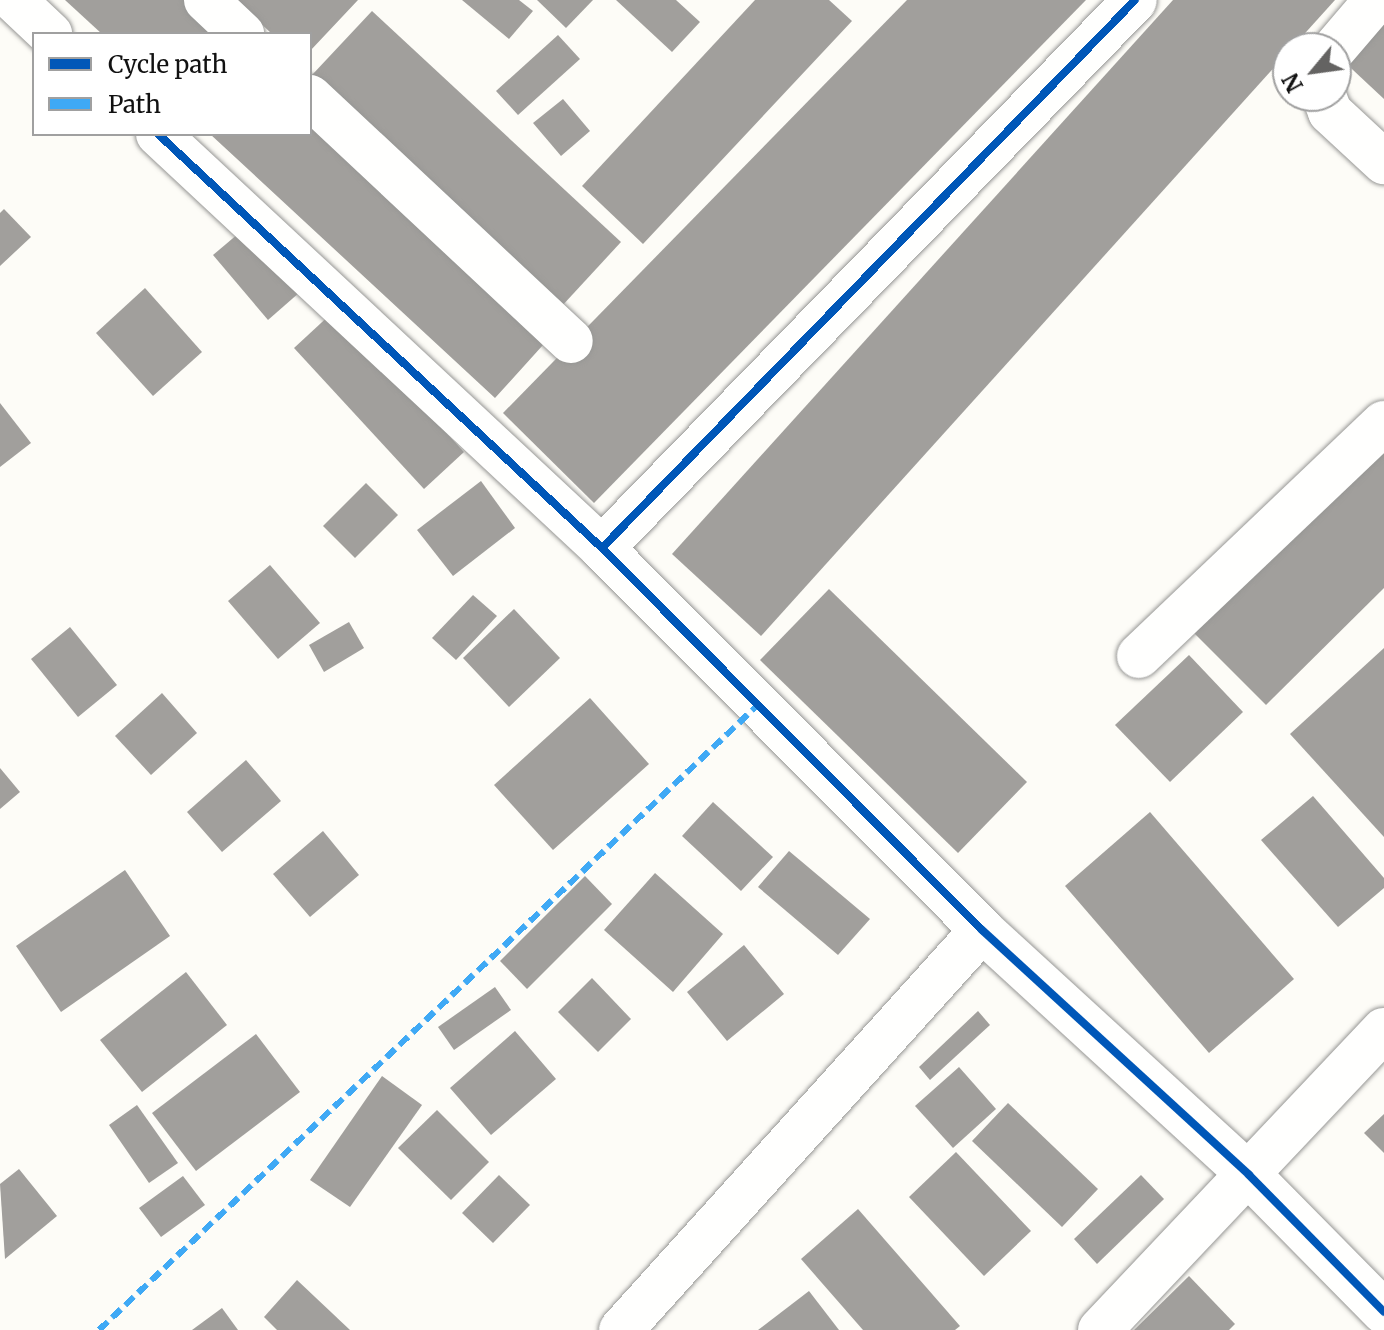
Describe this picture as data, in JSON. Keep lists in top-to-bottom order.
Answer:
{
  "legend": ["Cycle path", "Path"],
  "north": "bottom left"
}
